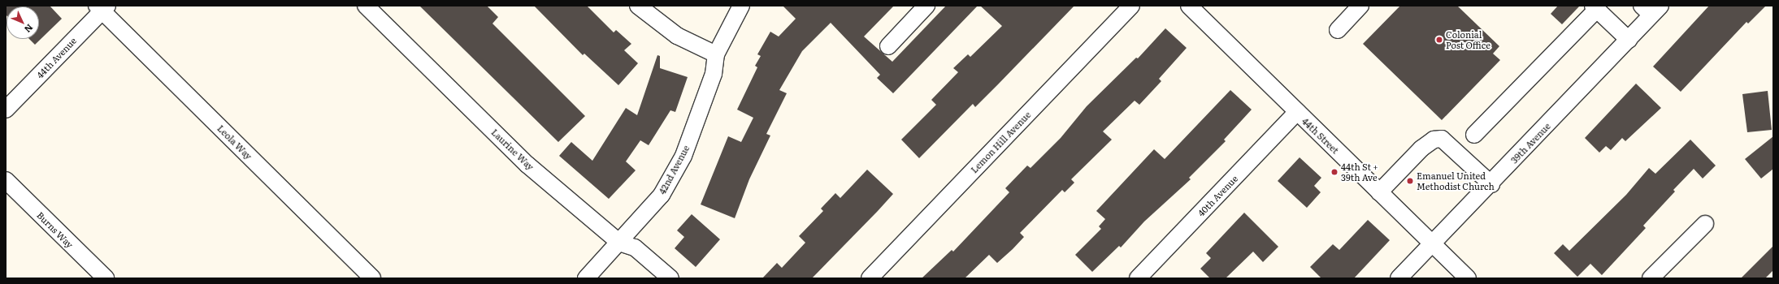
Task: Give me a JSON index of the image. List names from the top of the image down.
{
  "streets": {
    "street": [
      "44th Avenue",
      "44th Street",
      "Leola Way",
      "Lemon Hill Avenue",
      "39th Avenue",
      "Laurine Way",
      "42nd Avenue",
      "40th Avenue",
      "Burns Way"
    ]
  },
  "crossings": [
    ["44th Avenue", "Leola Way"],
    ["44th Street", "39th Avenue"],
    ["44th Street", "40th Avenue"],
    ["Laurine Way", "42nd Avenue"]
  ],
  "places": ["Colonial Post Office", "44th St + 39th Ave", "Emanuel United Methodist Church"],
  "north": "bottom right"
}
